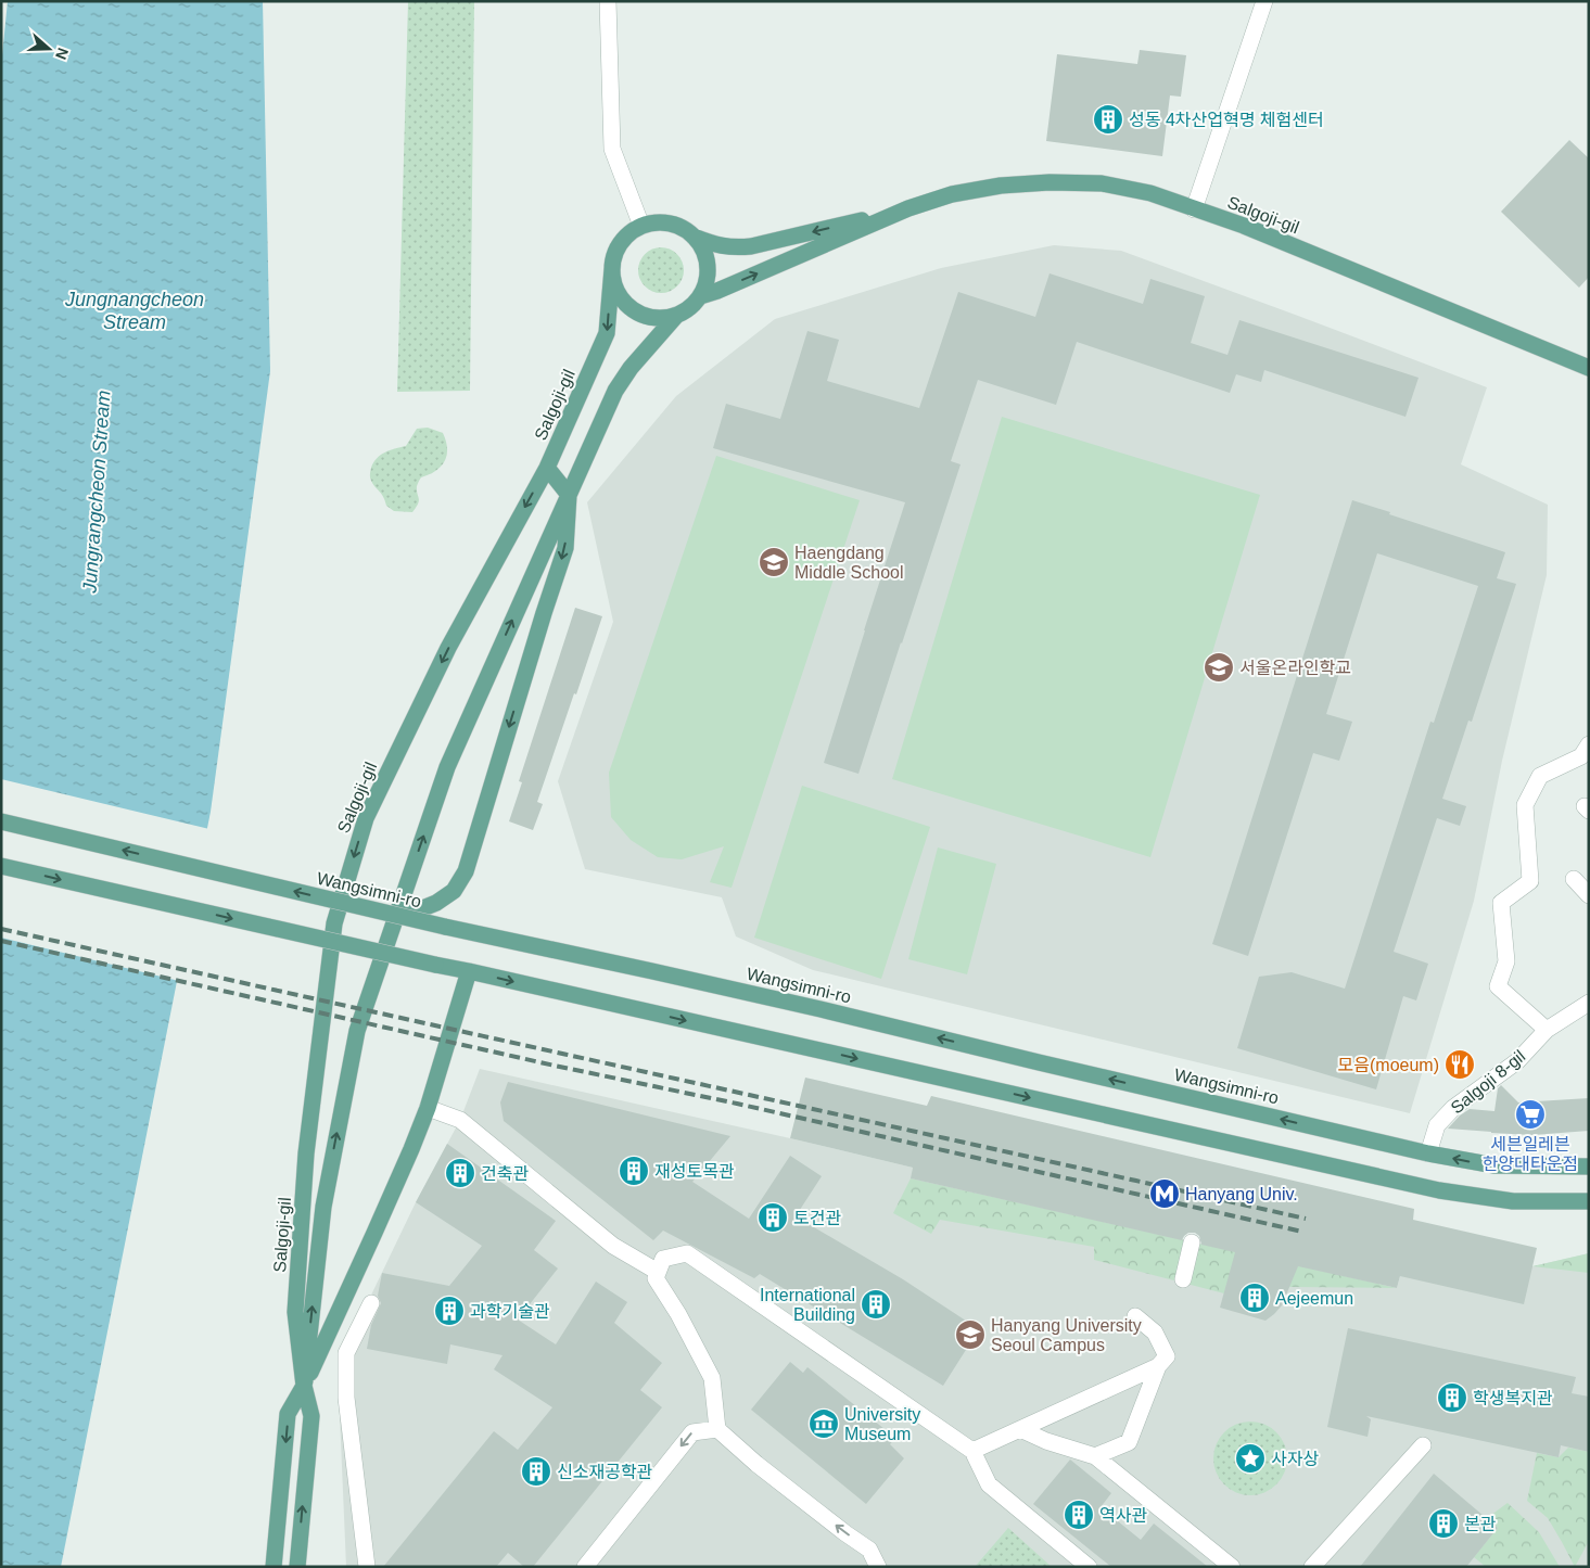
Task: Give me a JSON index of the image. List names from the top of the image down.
{
  "streets": {
    "main road": ["Salgoji-gil", "Wangsimni-ro"],
    "street": ["Salgoji 8-gil"]
  },
  "crossings": [
    ["Wangsimni-ro", "Salgoji 8-gil"]
  ],
  "water": ["Jungnangcheon Stream", "Jungrangcheon Stream"],
  "places": {
    "building": [
      "성동 4차산업혁명 체험센터",
      "재성토목관",
      "건축관",
      "토건관",
      "Aejeemun",
      "International Building",
      "과학기술관",
      "학생복지관",
      "신소재공학관",
      "역사관",
      "본관"
    ],
    "school or university": ["Haengdang Middle School", "서울온라인학교", "Hanyang University Seoul Campus"],
    "restaurant": ["모음(moeum)"],
    "supermarket": ["세븐일레븐 한양대타운점"],
    "metro station": ["Hanyang Univ."],
    "museum": ["University Museum"],
    "place": ["사자상"]
  },
  "north": "right"
}
